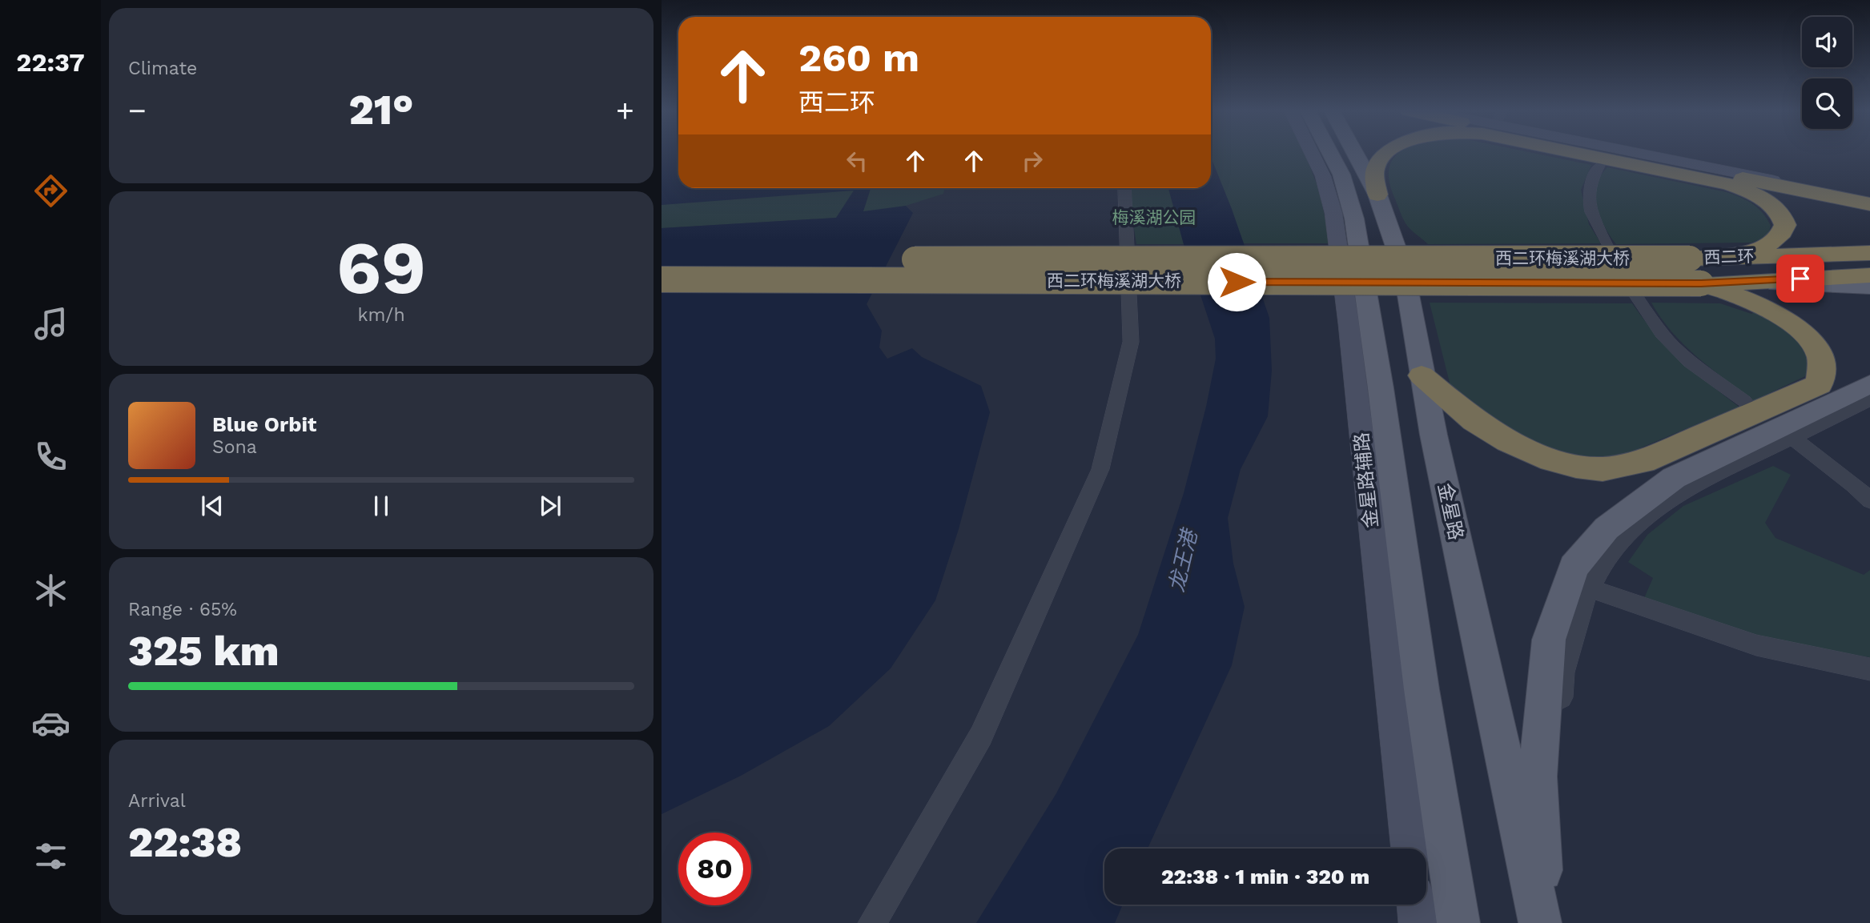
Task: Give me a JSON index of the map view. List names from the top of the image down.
{
  "streets": {
    "highway": ["西二环", "西二环梅溪湖大桥"],
    "main road": ["金星路"],
    "street": ["金星路辅路"]
  },
  "crossings": [
    ["西二环", "西二环梅溪湖大桥"]
  ],
  "water": ["龙王港"],
  "parks": ["梅溪湖公园"],
  "page": {
    "tabs": "22:37",
    "tile": [
      "Climate",
      ["69", "km/h"],
      ["Range · 65%", "325 km"],
      ["Arrival", "22:38"]
    ],
    "turn": ["260 m", "西二环"],
    "heat": ["−", "21°", "+"],
    "song": ["Blue Orbit", "Sona"],
    "limit": "80",
    "trip": "22:38 · 1 min · 320 m"
  }
}
